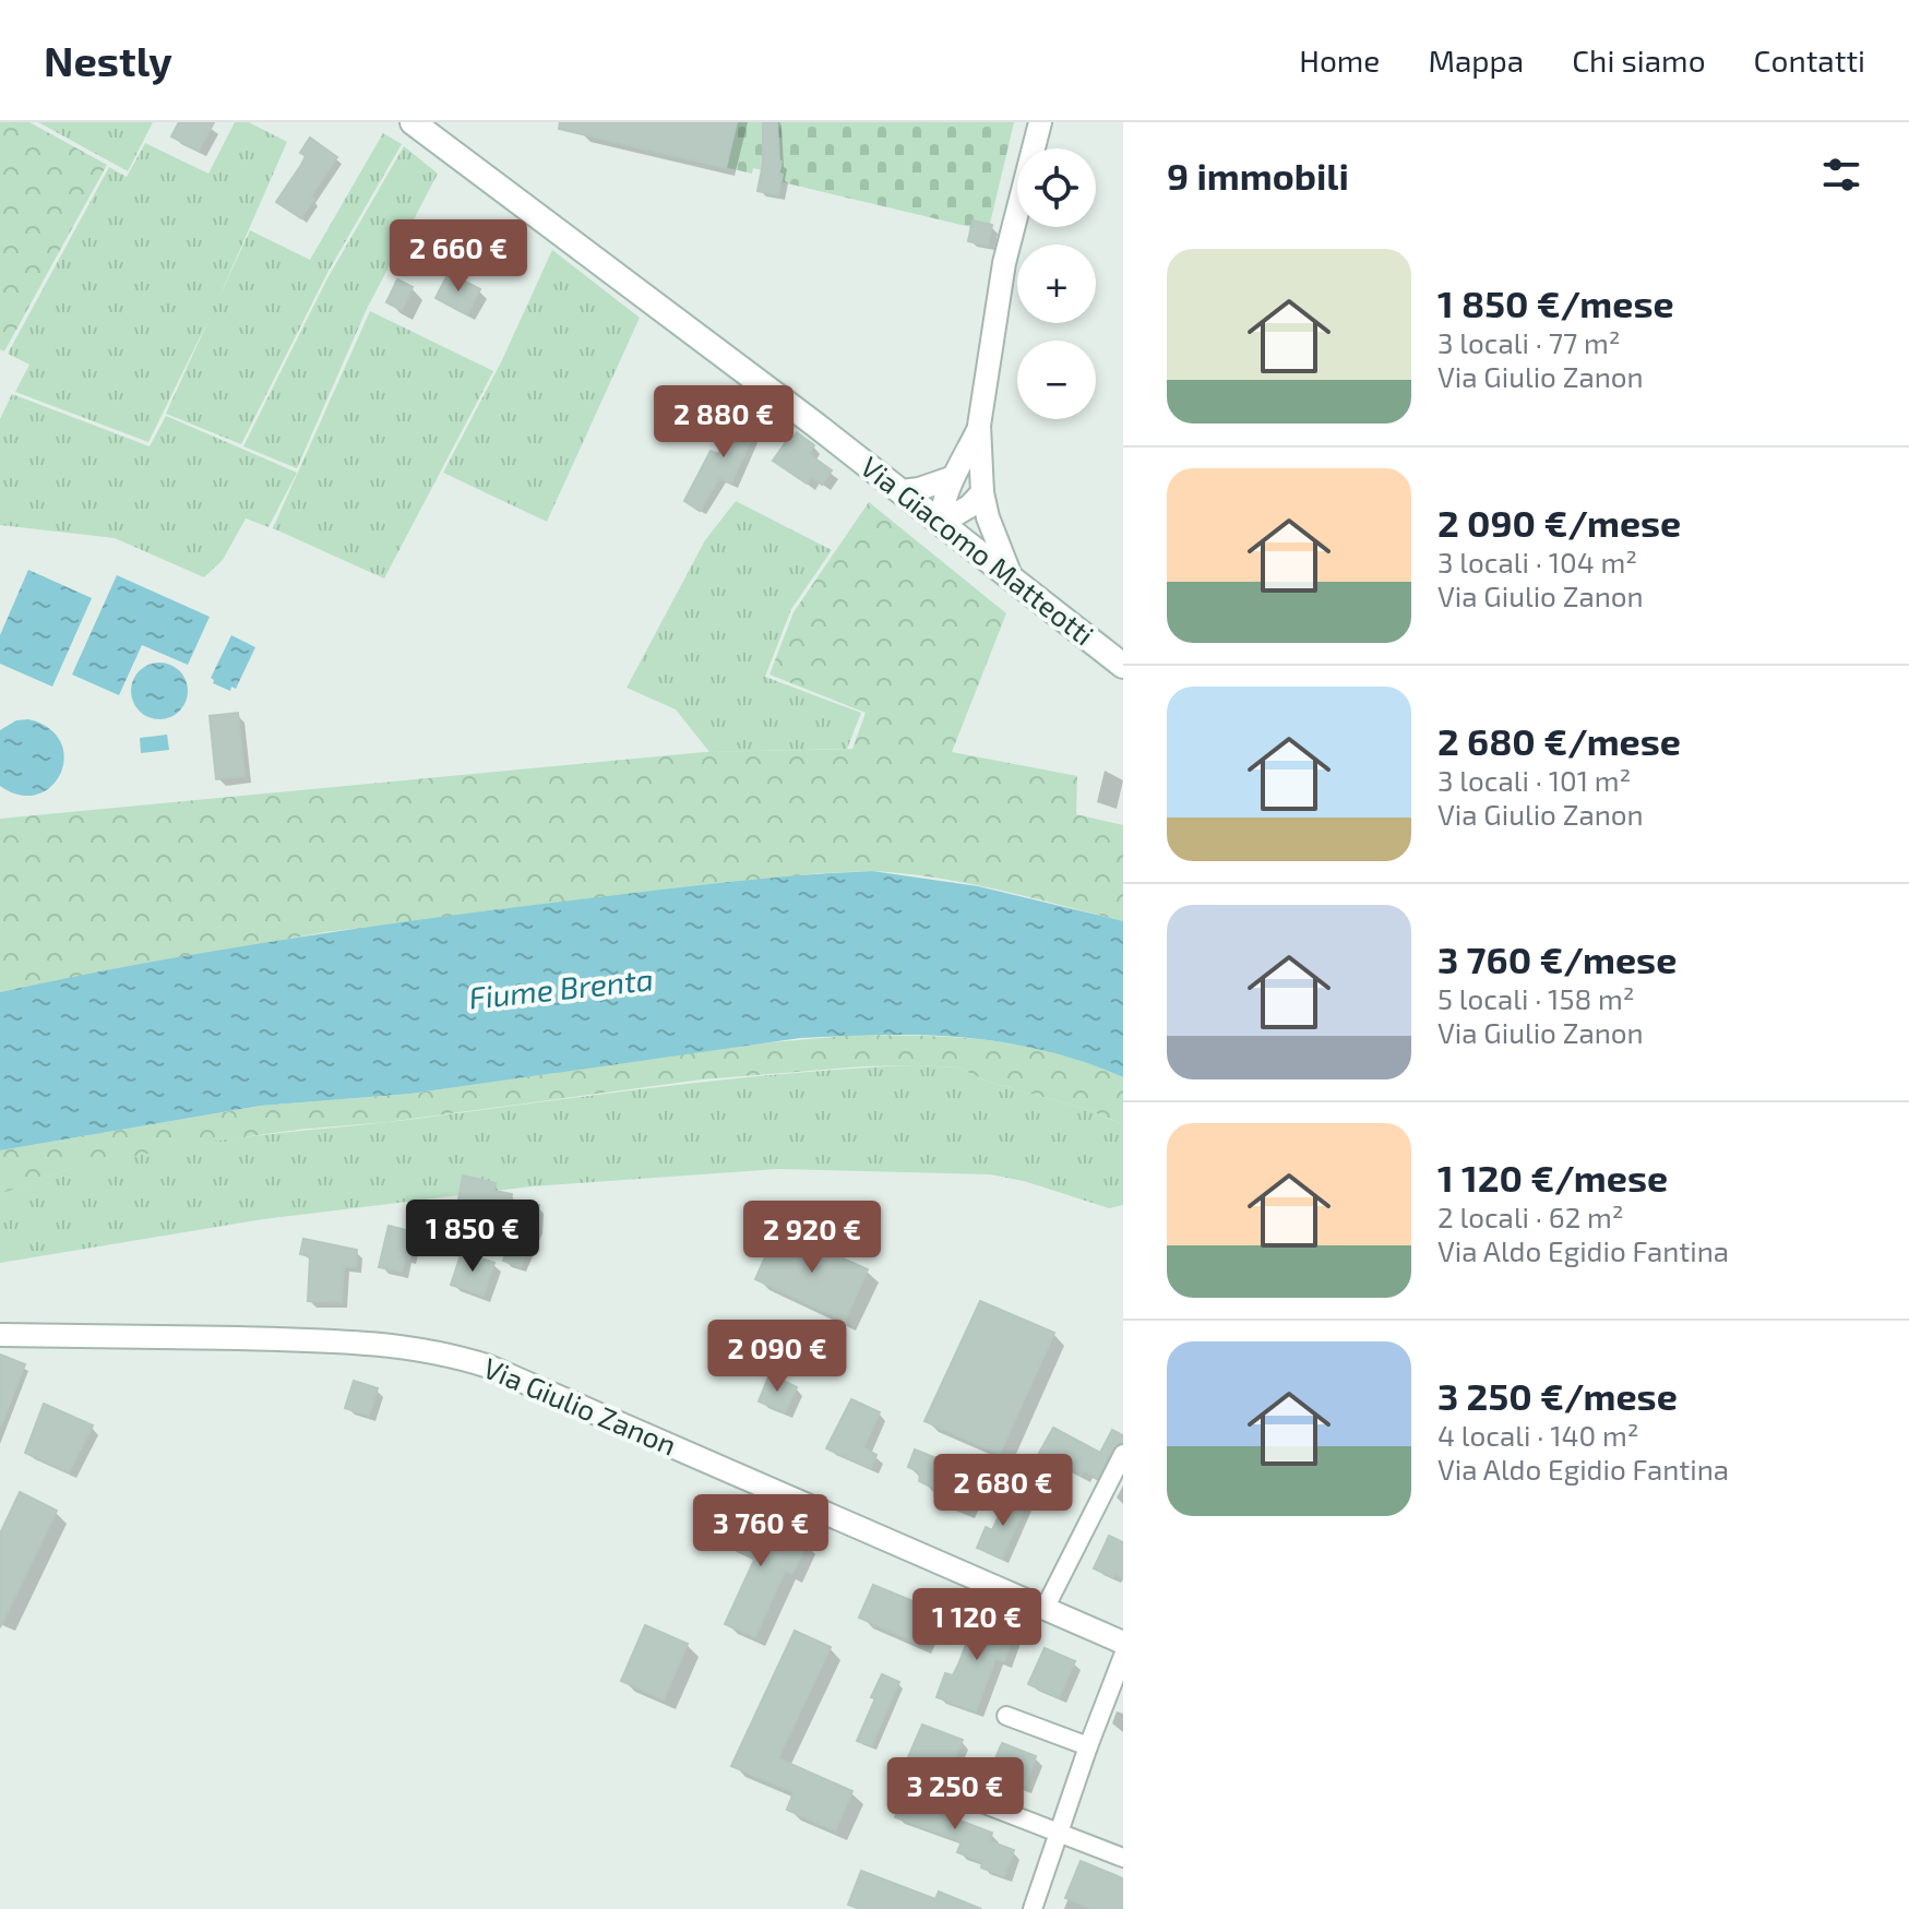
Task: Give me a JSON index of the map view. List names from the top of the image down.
{
  "streets": {
    "main road": ["Via Giacomo Matteotti"],
    "street": ["Via Giulio Zanon"]
  },
  "water": ["Fiume Brenta"],
  "page": {
    "header": "Nestly",
    "nav": [
      "Home",
      "Mappa",
      "Chi siamo",
      "Contatti"
    ],
    "heading": "9 immobili",
    "map_buttons": ["+", "−"],
    "price": [
      "2 660 €",
      "2 880 €",
      "1 850 €",
      "2 920 €",
      "2 090 €",
      "2 680 €",
      "3 760 €",
      "1 120 €",
      "3 250 €"
    ],
    "list": [
      {
        "name": "1 850 €/mese",
        "note": "3 locali · 77 m² · Via Giulio Zanon"
      },
      {
        "name": "2 090 €/mese",
        "note": "3 locali · 104 m² · Via Giulio Zanon"
      },
      {
        "name": "2 680 €/mese",
        "note": "3 locali · 101 m² · Via Giulio Zanon"
      },
      {
        "name": "3 760 €/mese",
        "note": "5 locali · 158 m² · Via Giulio Zanon"
      },
      {
        "name": "1 120 €/mese",
        "note": "2 locali · 62 m² · Via Aldo Egidio Fantina"
      },
      {
        "name": "3 250 €/mese",
        "note": "4 locali · 140 m² · Via Aldo Egidio Fantina"
      }
    ]
  }
}
